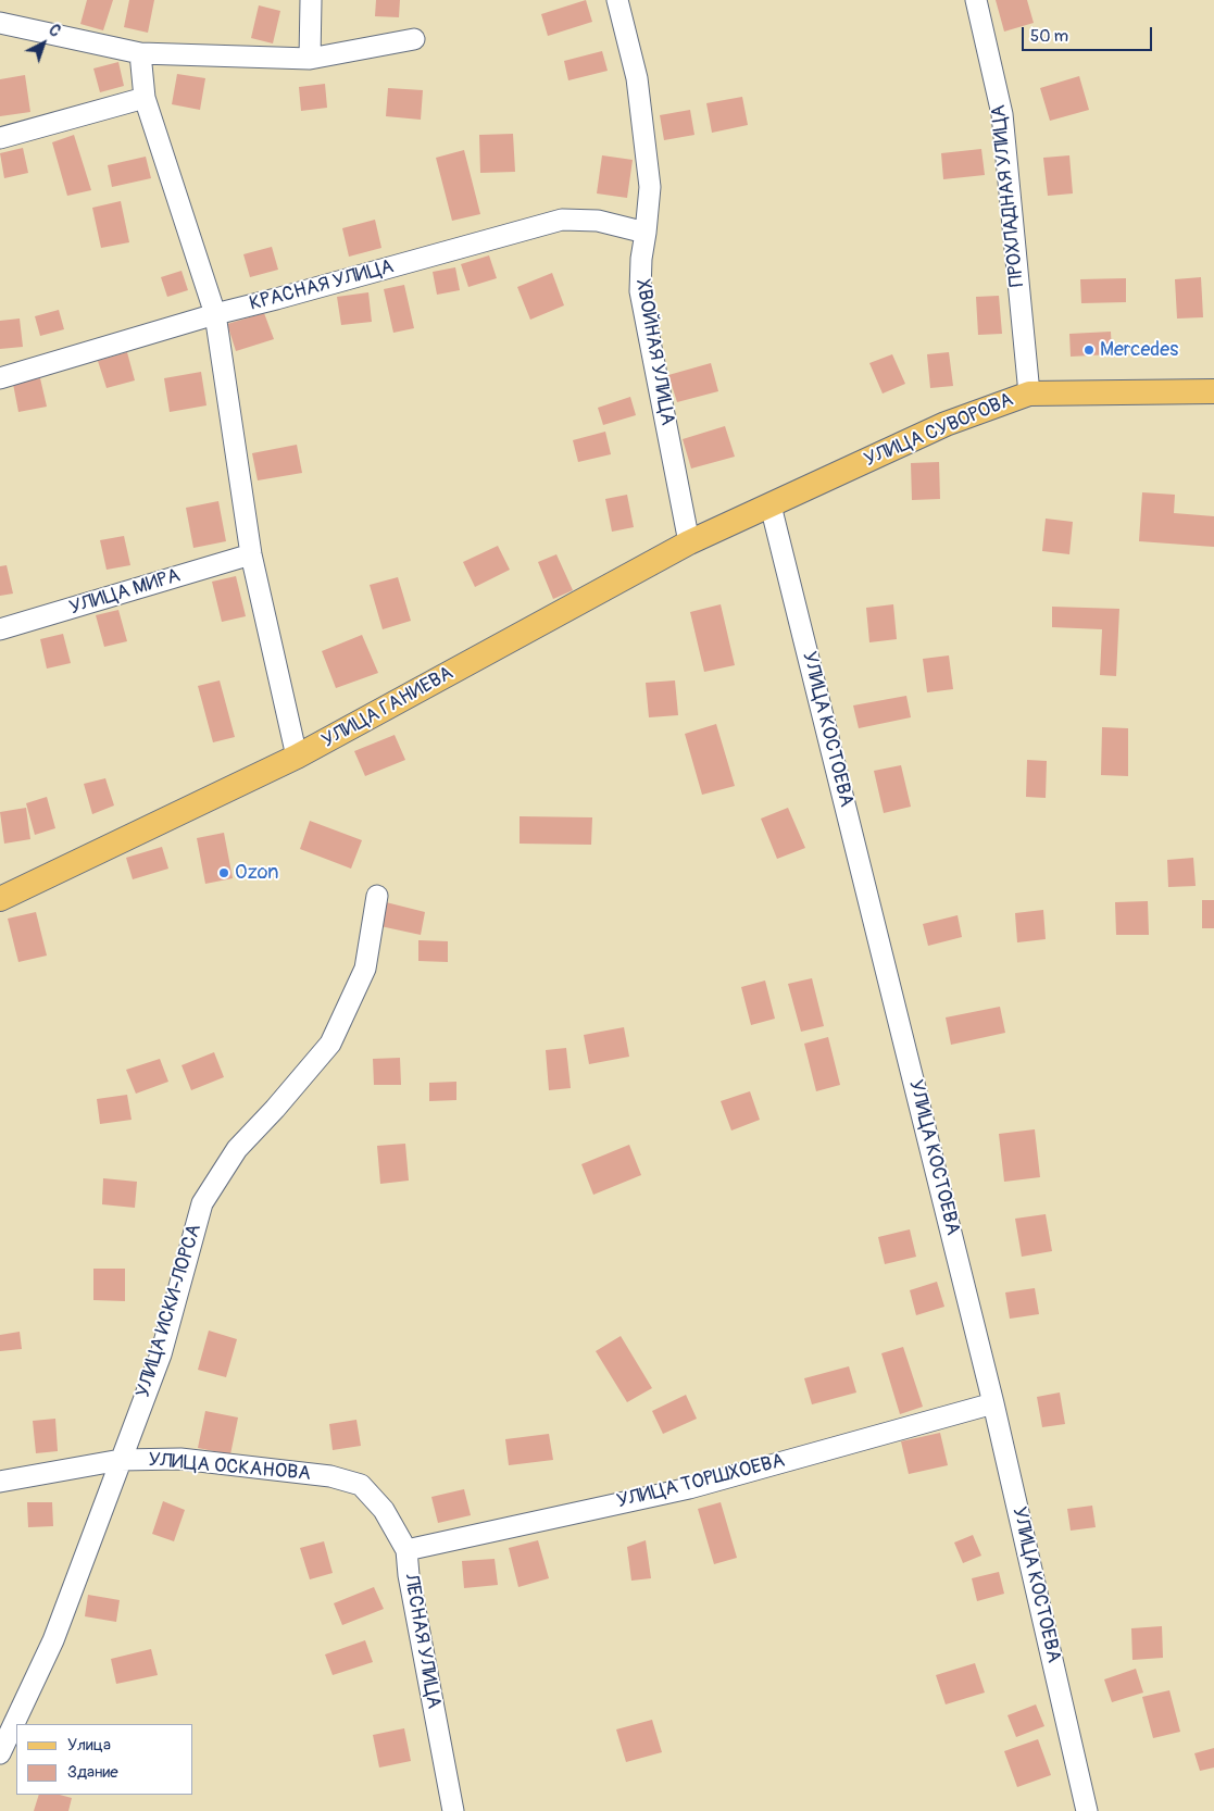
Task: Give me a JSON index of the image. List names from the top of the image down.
{
  "streets": {
    "main road": ["УЛИЦА СУВОРОВА", "УЛИЦА ГАНИЕВА"],
    "street": [
      "ПРОХЛАДНАЯ УЛИЦА",
      "КРАСНАЯ УЛИЦА",
      "ХВОЙНАЯ УЛИЦА",
      "УЛИЦА МИРА",
      "УЛИЦА КОСТОЕВА",
      "УЛИЦА ИСКИ-ЛОРСА",
      "УЛИЦА ОСКАНОВА",
      "УЛИЦА ТОРШХОЕВА",
      "ЛЕСНАЯ УЛИЦА"
    ]
  },
  "crossings": [
    ["ПРОХЛАДНАЯ УЛИЦА", "УЛИЦА СУВОРОВА"],
    ["КРАСНАЯ УЛИЦА", "ХВОЙНАЯ УЛИЦА"],
    ["ХВОЙНАЯ УЛИЦА", "УЛИЦА ГАНИЕВА"],
    ["УЛИЦА СУВОРОВА", "УЛИЦА ГАНИЕВА"],
    ["УЛИЦА СУВОРОВА", "УЛИЦА КОСТОЕВА"],
    ["УЛИЦА ГАНИЕВА", "УЛИЦА КОСТОЕВА"],
    ["УЛИЦА КОСТОЕВА", "УЛИЦА ТОРШХОЕВА"],
    ["УЛИЦА ИСКИ-ЛОРСА", "УЛИЦА ОСКАНОВА"],
    ["УЛИЦА ОСКАНОВА", "ЛЕСНАЯ УЛИЦА"],
    ["УЛИЦА ТОРШХОЕВА", "ЛЕСНАЯ УЛИЦА"]
  ],
  "places": ["Mercedes", "Ozon"],
  "legend": ["Улица", "Здание"],
  "scale_bar": "50 m",
  "north": "top right"
}
